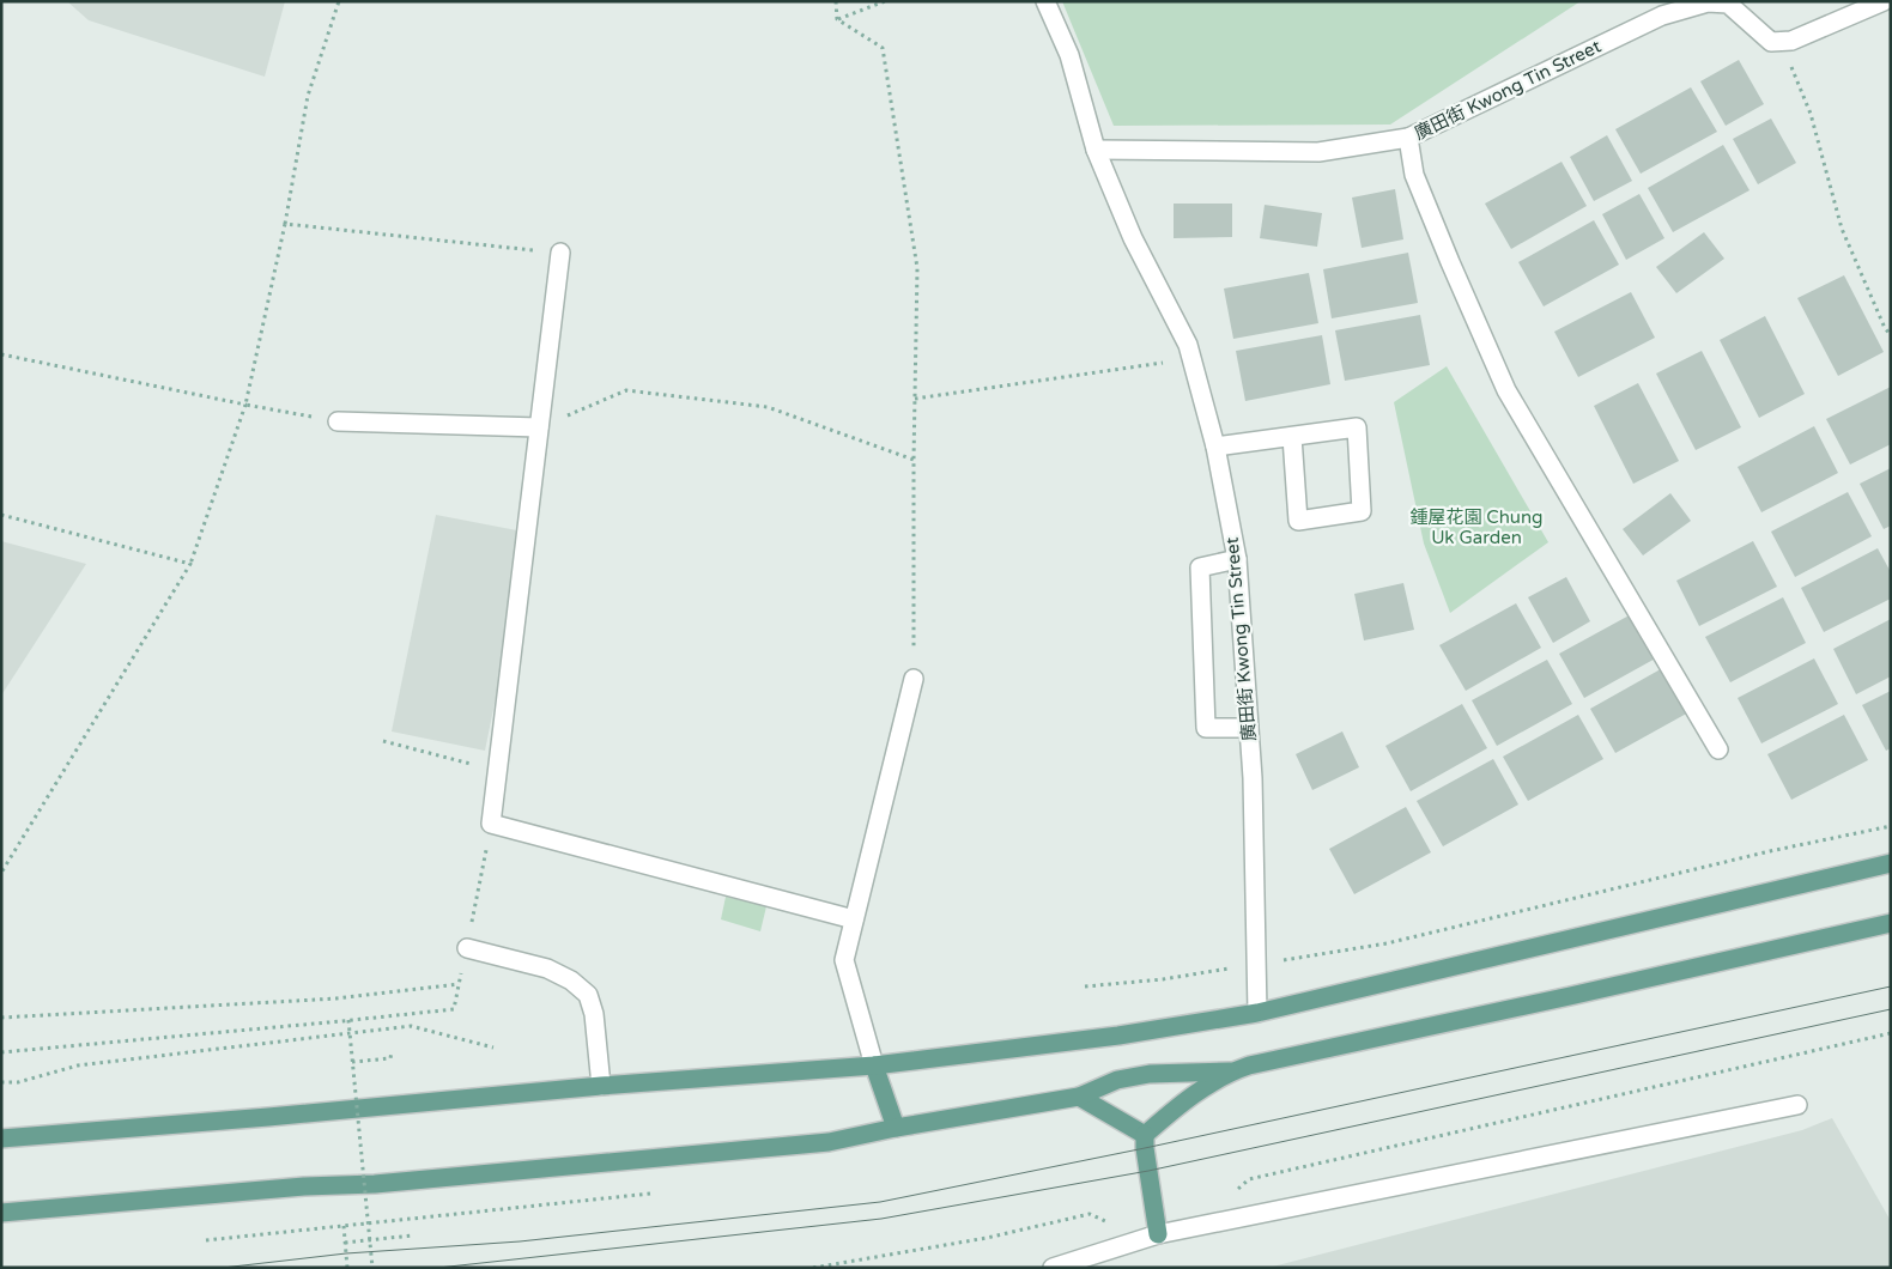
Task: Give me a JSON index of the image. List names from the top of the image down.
{
  "streets": {
    "street": ["廣田街 Kwong Tin Street"]
  },
  "parks": ["鍾屋花園 Chung Uk Garden"]
}
